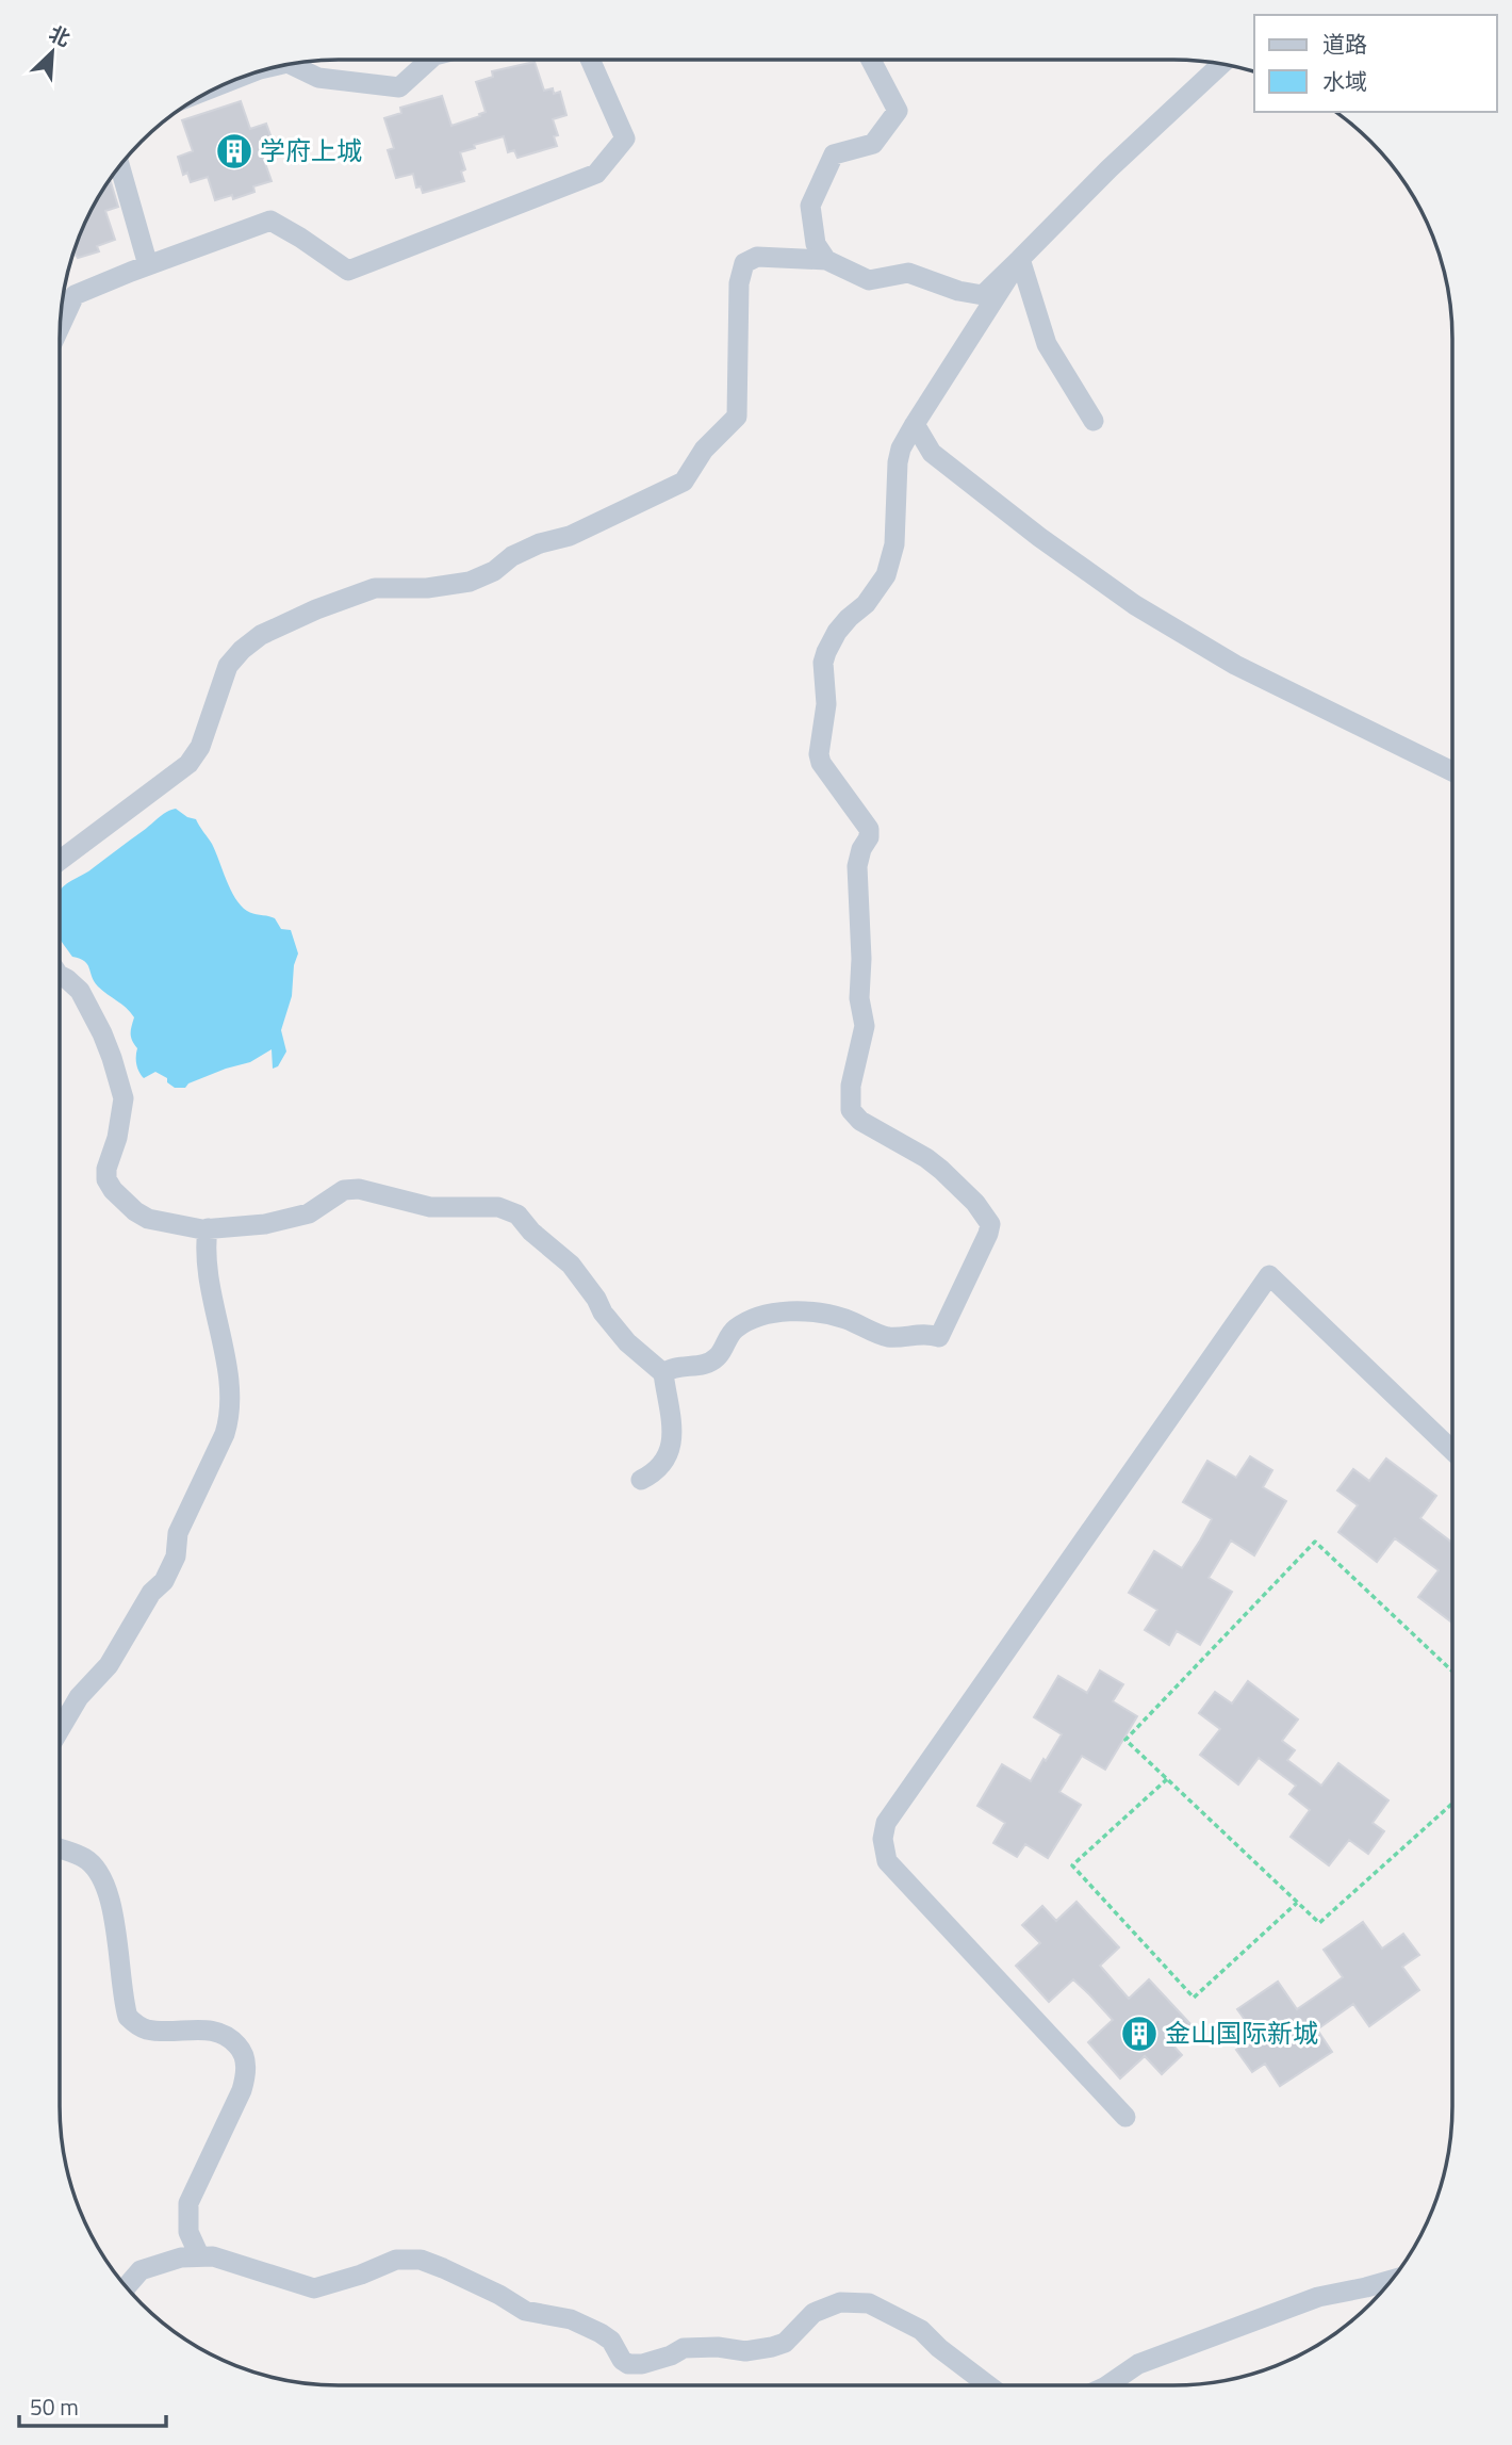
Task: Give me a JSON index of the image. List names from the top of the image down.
{
  "places": {
    "building": ["学府上城", "金山国际新城"]
  },
  "legend": ["道路", "水域"],
  "scale_bar": "50 m",
  "north": "top right"
}
